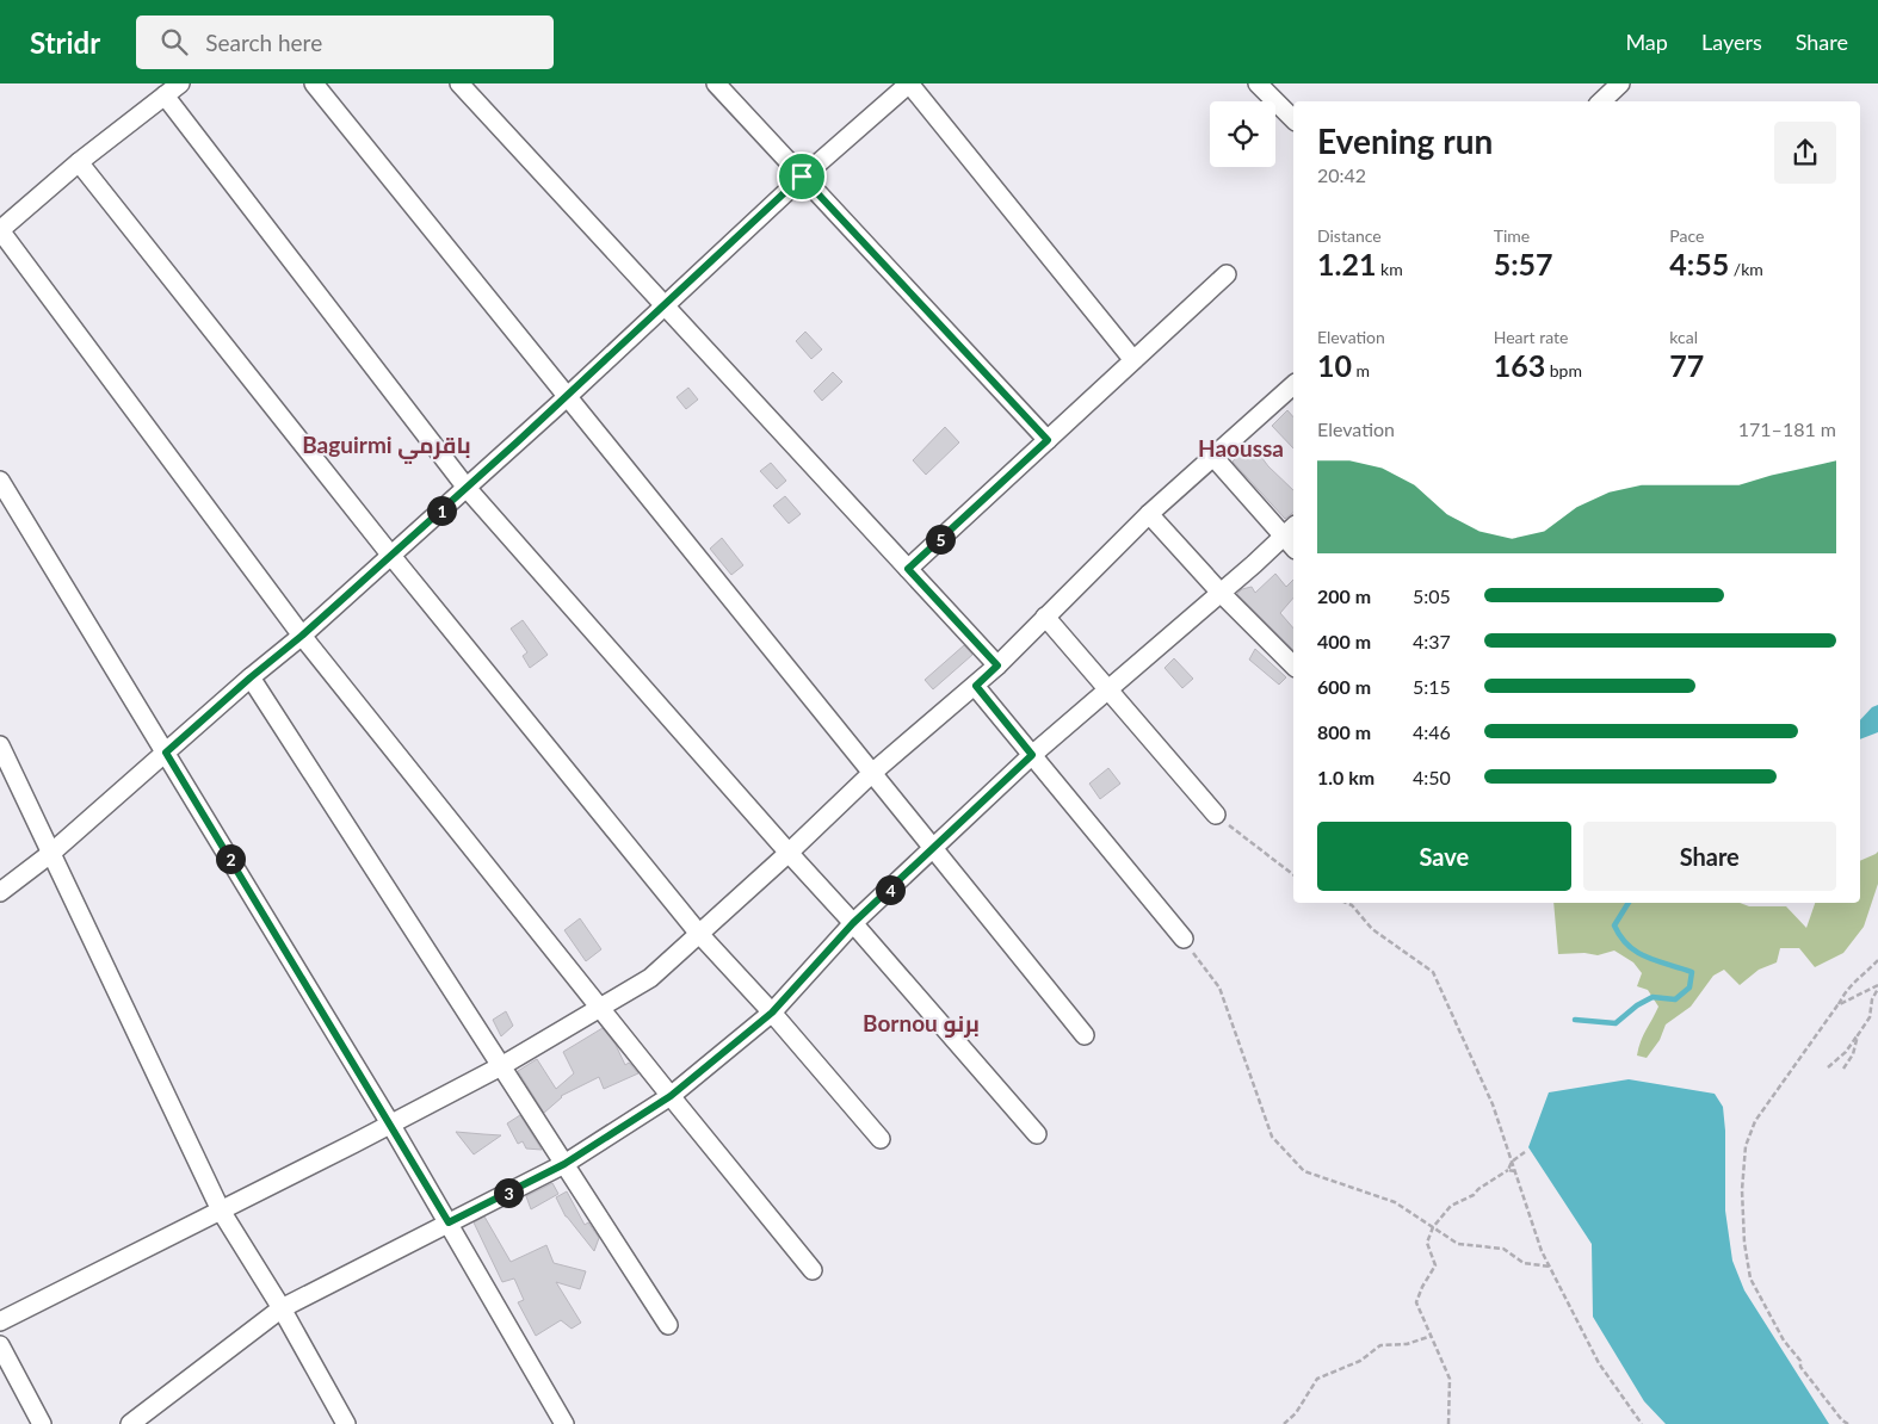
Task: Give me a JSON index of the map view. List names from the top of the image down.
{
  "districts": ["Baguirmi باقرمي", "Haoussa", "Bornou برنو"],
  "page": {
    "header": "Stridr",
    "search": "Search here",
    "nav": ["Map", "Layers", "Share"],
    "heading": ["Evening run", "20:42"],
    "stats": [
      ["Distance", "1.21 km"],
      ["Time", "5:57"],
      ["Pace", "4:55 /km"],
      ["Elevation", "10 m"],
      ["Heart rate", "163 bpm"],
      ["kcal", "77"]
    ],
    "chart": ["Elevation", "171–181 m"],
    "pins": [
      "1",
      "5",
      "2",
      "4",
      "3"
    ],
    "list": [
      {
        "name": "200 m",
        "note": "5:05"
      },
      {
        "name": "400 m",
        "note": "4:37"
      },
      {
        "name": "600 m",
        "note": "5:15"
      },
      {
        "name": "800 m",
        "note": "4:46"
      },
      {
        "name": "1.0 km",
        "note": "4:50"
      }
    ],
    "buttons": ["Save", "Share"]
  }
}
